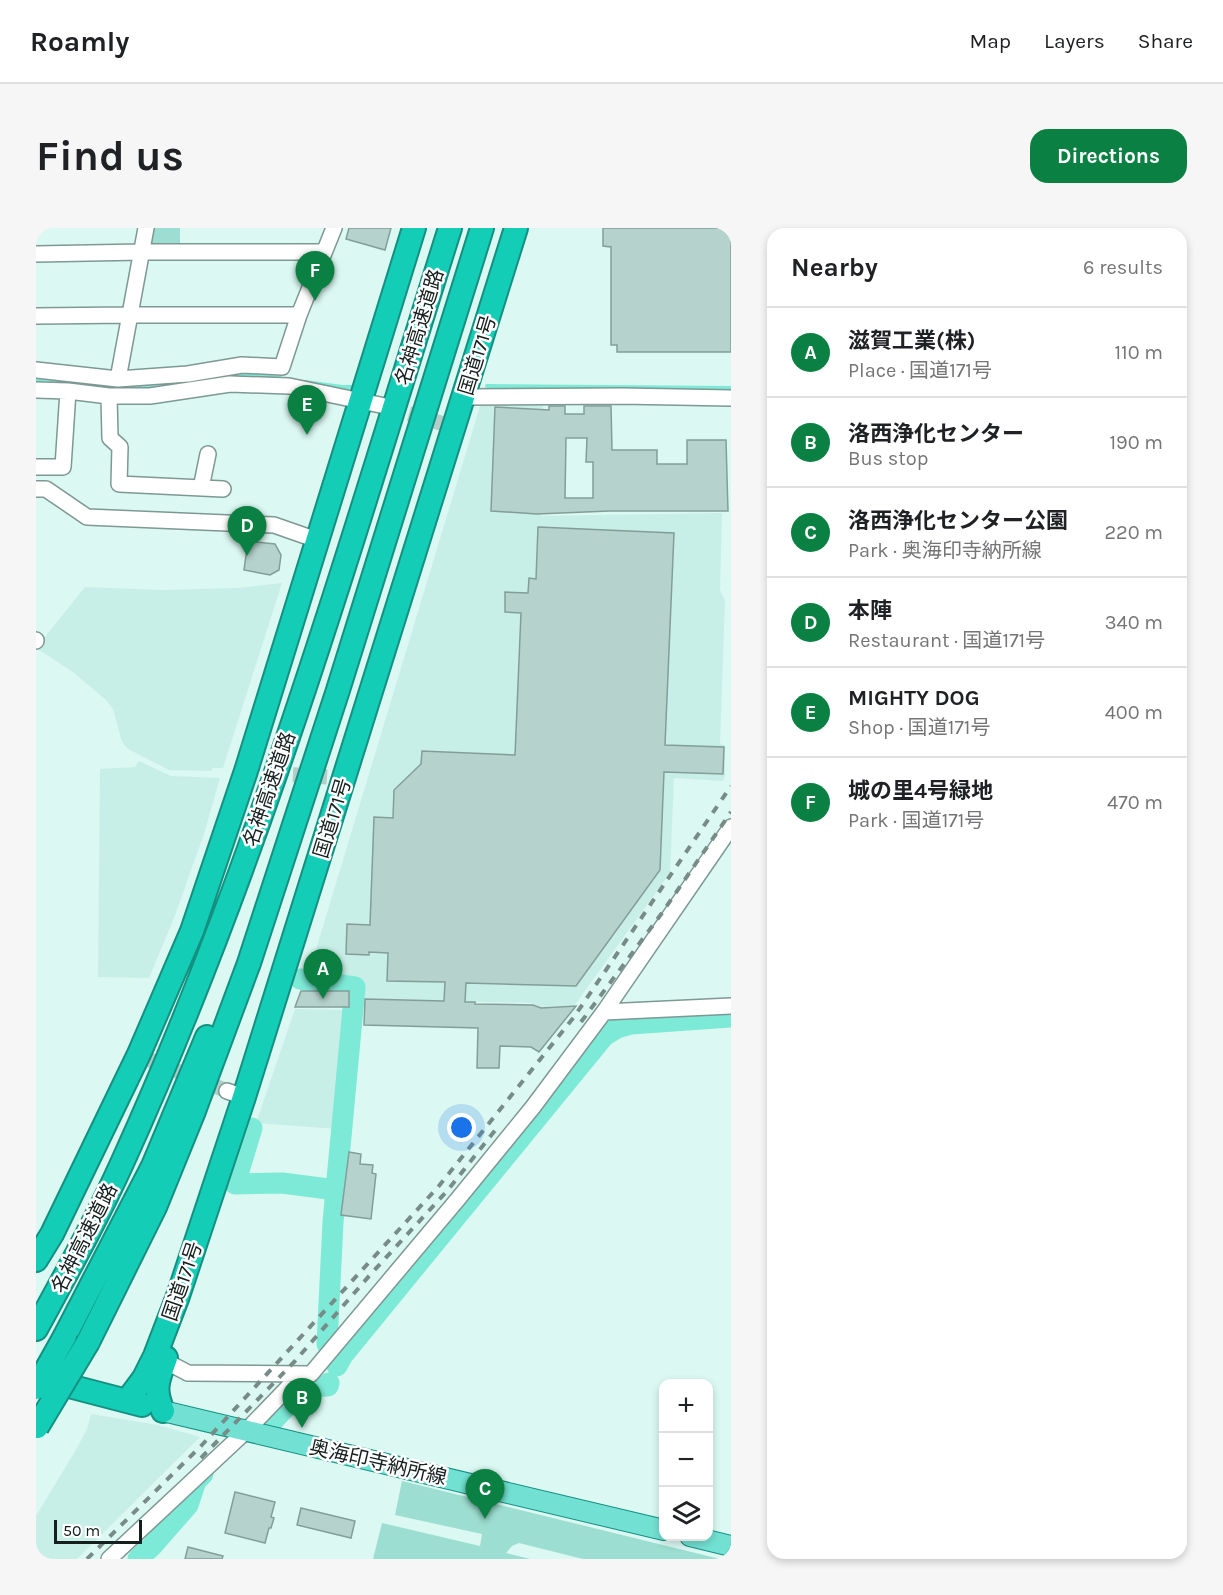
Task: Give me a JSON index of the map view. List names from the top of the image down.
{
  "streets": {
    "highway": ["名神高速道路", "国道171号"],
    "main road": ["奥海印寺納所線"]
  },
  "scale_bar": "50 m",
  "page": {
    "header": "Roamly",
    "nav": ["Map", "Layers", "Share"],
    "buttons": "Directions",
    "title": "Find us",
    "heading": ["Nearby", "6 results"],
    "pins": [
      "F",
      "E",
      "D",
      "A",
      "B",
      "C"
    ],
    "list": [
      {
        "mark": "A",
        "name": "滋賀工業(株)",
        "note": "Place · 国道171号",
        "value": "110 m"
      },
      {
        "mark": "B",
        "name": "洛西浄化センター",
        "note": "Bus stop",
        "value": "190 m"
      },
      {
        "mark": "C",
        "name": "洛西浄化センター公園",
        "note": "Park · 奥海印寺納所線",
        "value": "220 m"
      },
      {
        "mark": "D",
        "name": "本陣",
        "note": "Restaurant · 国道171号",
        "value": "340 m"
      },
      {
        "mark": "E",
        "name": "MIGHTY DOG",
        "note": "Shop · 国道171号",
        "value": "400 m"
      },
      {
        "mark": "F",
        "name": "城の里4号緑地",
        "note": "Park · 国道171号",
        "value": "470 m"
      }
    ],
    "map_buttons": ["+", "−"],
    "scale": "50 m"
  }
}
